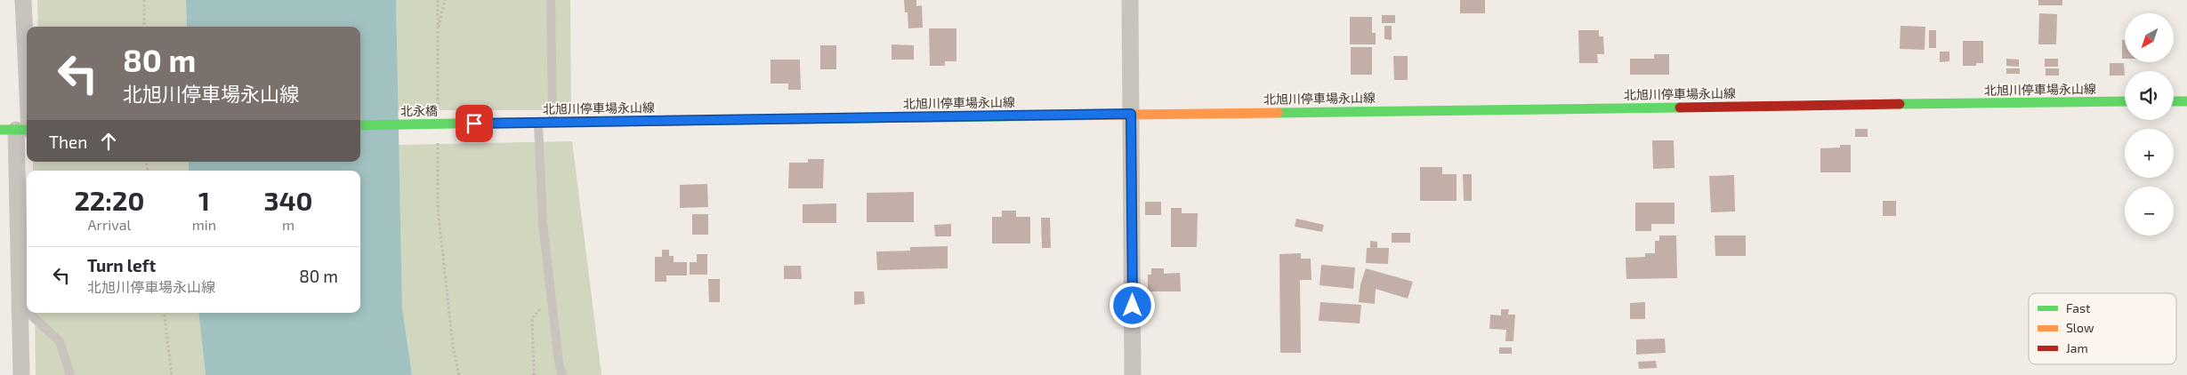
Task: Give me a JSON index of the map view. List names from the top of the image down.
{
  "streets": {
    "main road": ["北旭川停車場永山線", "北永橋"]
  },
  "crossings": [
    ["北旭川停車場永山線", "北永橋"]
  ],
  "legend": ["Fast", "Slow", "Jam"],
  "north": "bottom left",
  "page": {
    "map_buttons": ["+", "−"],
    "turn": ["80 m", "北旭川停車場永山線"],
    "then": "Then",
    "eta": [
      "22:20",
      "Arrival",
      "1",
      "min",
      "340",
      "m"
    ],
    "list": [
      {
        "name": "Turn left",
        "note": "北旭川停車場永山線",
        "value": "80 m"
      }
    ]
  }
}
